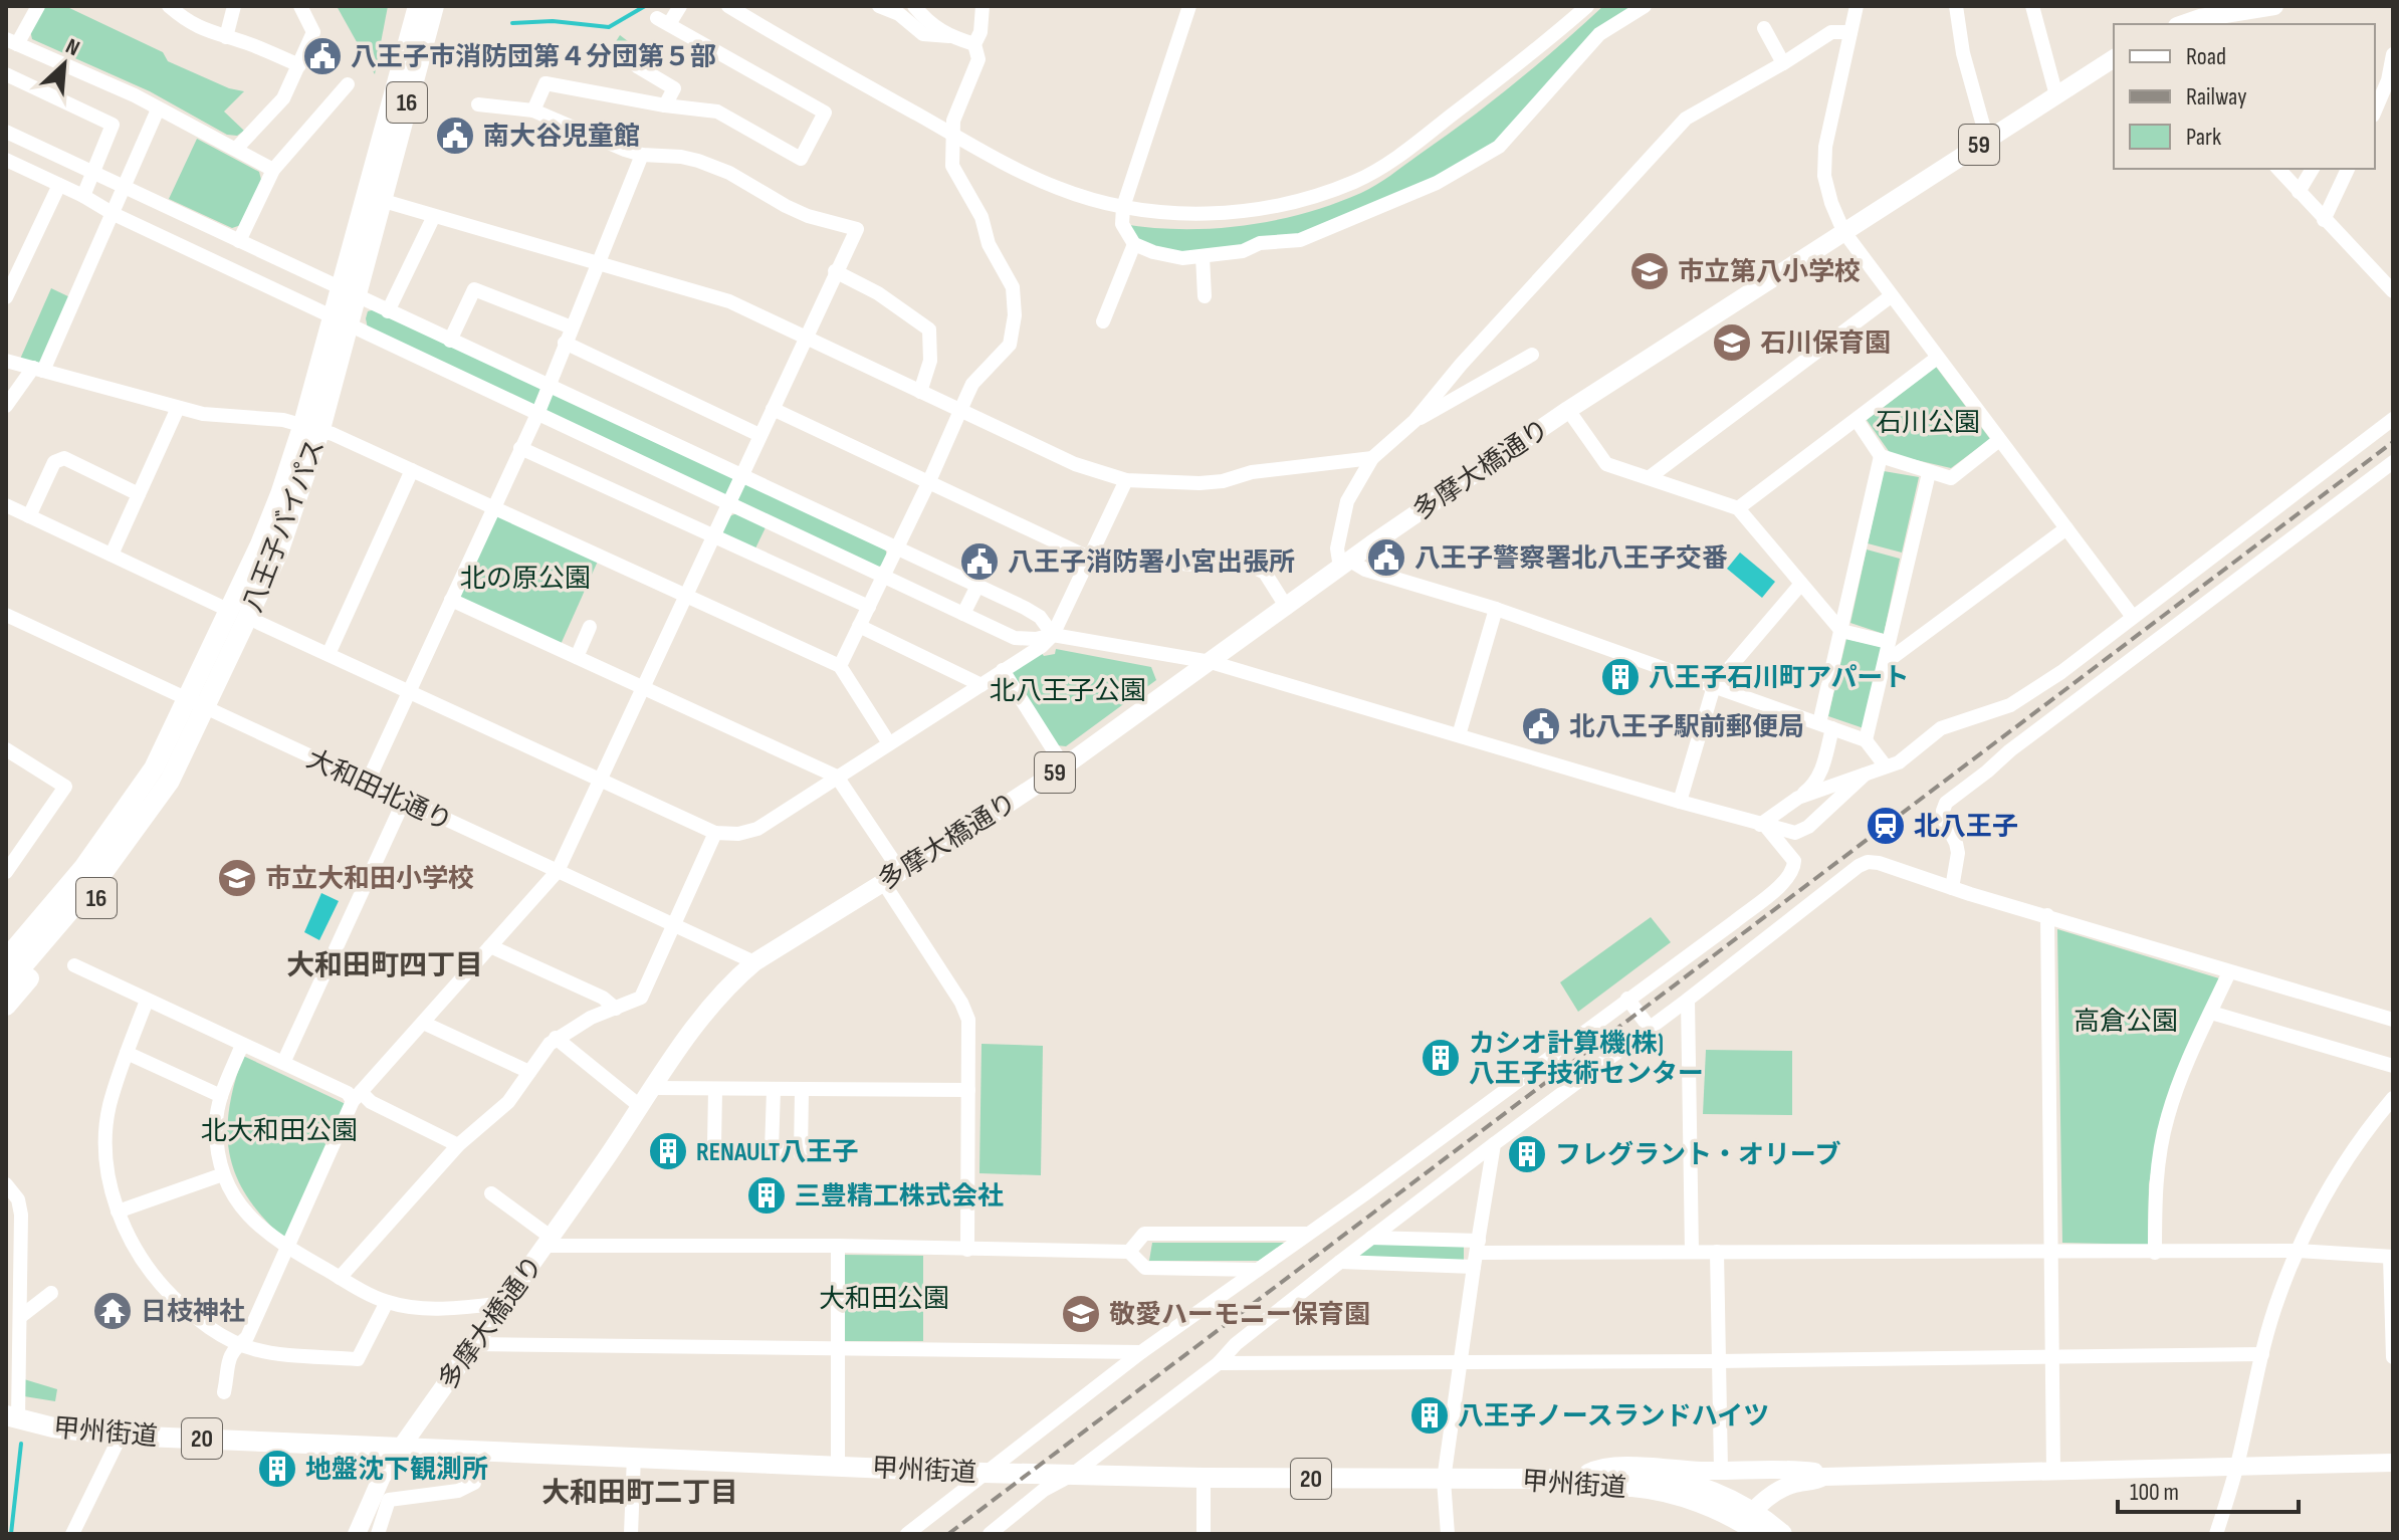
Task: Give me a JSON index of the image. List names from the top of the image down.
{
  "streets": {
    "highway": [
      "16",
      "八王子バイパス",
      "甲州街道",
      "20"
    ],
    "main road": ["59", "多摩大橋通り"],
    "street": ["大和田北通り"]
  },
  "crossings": [
    ["16", "八王子バイパス"],
    ["多摩大橋通り", "大和田北通り"],
    ["多摩大橋通り", "甲州街道"],
    ["八王子バイパス", "大和田北通り"],
    ["甲州街道", "20"]
  ],
  "districts": ["大和田町四丁目", "大和田町二丁目"],
  "parks": [
    "石川公園",
    "北の原公園",
    "北八王子公園",
    "高倉公園",
    "北大和田公園",
    "大和田公園"
  ],
  "places": {
    "public building": [
      "八王子市消防団第４分団第５部",
      "南大谷児童館",
      "八王子警察署北八王子交番",
      "八王子消防署小宮出張所",
      "北八王子駅前郵便局"
    ],
    "school or university": [
      "市立第八小学校",
      "石川保育園",
      "市立大和田小学校",
      "敬愛ハーモニー保育園"
    ],
    "building": [
      "八王子石川町アパート",
      "カシオ計算機(株) 八王子技術センター",
      "RENAULT八王子",
      "フレグラント・オリーブ",
      "三豊精工株式会社",
      "八王子ノースランドハイツ",
      "地盤沈下観測所"
    ],
    "station": ["北八王子"],
    "temple": ["日枝神社"]
  },
  "legend": ["Road", "Railway", "Park"],
  "scale_bar": "100 m",
  "north": "top right"
}
